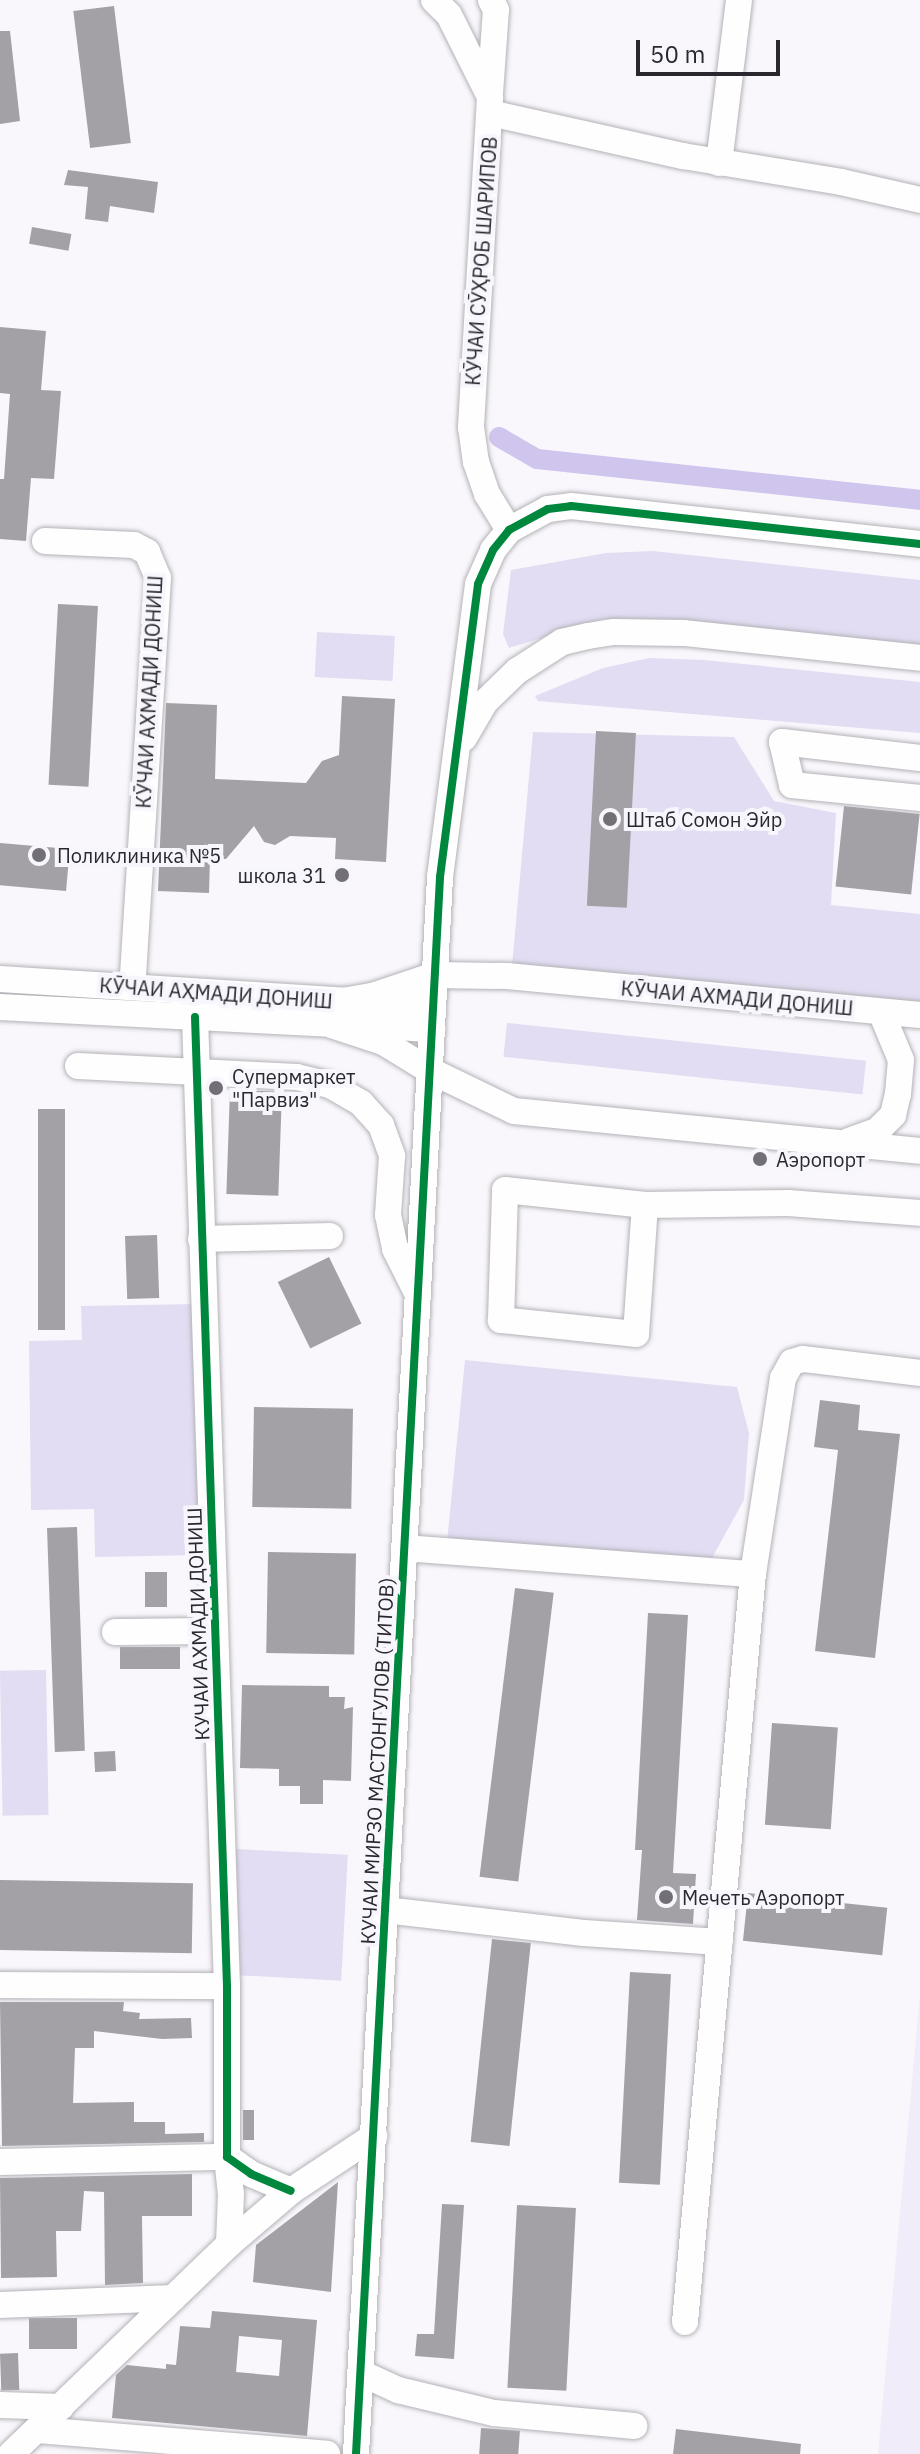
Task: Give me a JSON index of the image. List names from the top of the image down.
{
  "streets": {
    "street": [
      "КӮЧАИ СӮҲРОБ ШАРИПОВ",
      "КӮЧАИ АХМАДИ ДОНИШ",
      "КӮЧАИ АҲМАДИ ДОНИШ",
      "КУЧАИ АХМАДИ ДОНИШ",
      "КУЧАИ МИРЗО МАСТОНГУЛОВ (ТИТОВ)"
    ]
  },
  "crossings": [
    ["КӮЧАИ АХМАДИ ДОНИШ", "КӮЧАИ АҲМАДИ ДОНИШ"],
    ["КӮЧАИ АХМАДИ ДОНИШ", "КУЧАИ МИРЗО МАСТОНГУЛОВ (ТИТОВ)"]
  ],
  "places": [
    "Штаб Сомон Эйр",
    "Поликлиника №5",
    "школа 31",
    "Супермаркет \"Парвиз\"",
    "Аэропорт",
    "Мечеть Аэропорт"
  ],
  "scale_bar": "50 m"
}
